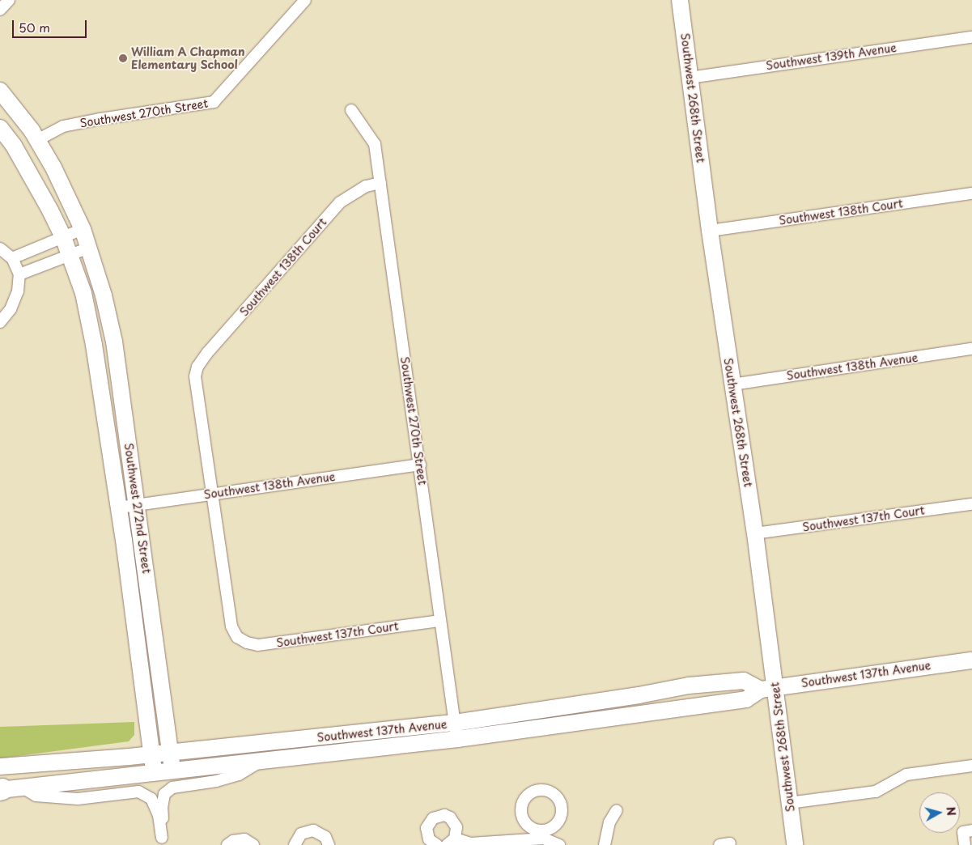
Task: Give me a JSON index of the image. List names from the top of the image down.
{
  "streets": {
    "main road": ["Southwest 268th Street", "Southwest 272nd Street", "Southwest 137th Avenue"],
    "street": [
      "Southwest 139th Avenue",
      "Southwest 270th Street",
      "Southwest 138th Court",
      "Southwest 138th Avenue",
      "Southwest 137th Court"
    ]
  },
  "crossings": [
    ["Southwest 139th Avenue", "Southwest 268th Street"],
    ["Southwest 268th Street", "Southwest 138th Court"],
    ["Southwest 268th Street", "Southwest 138th Avenue"],
    ["Southwest 268th Street", "Southwest 137th Court"],
    ["Southwest 268th Street", "Southwest 137th Avenue"],
    ["Southwest 270th Street", "Southwest 138th Court"],
    ["Southwest 270th Street", "Southwest 138th Avenue"],
    ["Southwest 270th Street", "Southwest 272nd Street"],
    ["Southwest 270th Street", "Southwest 137th Court"],
    ["Southwest 270th Street", "Southwest 137th Avenue"],
    ["Southwest 138th Court", "Southwest 138th Avenue"],
    ["Southwest 138th Court", "Southwest 137th Court"],
    ["Southwest 138th Avenue", "Southwest 272nd Street"],
    ["Southwest 138th Avenue", "Southwest 137th Court"],
    ["Southwest 272nd Street", "Southwest 137th Avenue"]
  ],
  "places": ["William A Chapman Elementary School"],
  "scale_bar": "50 m",
  "north": "right"
}
